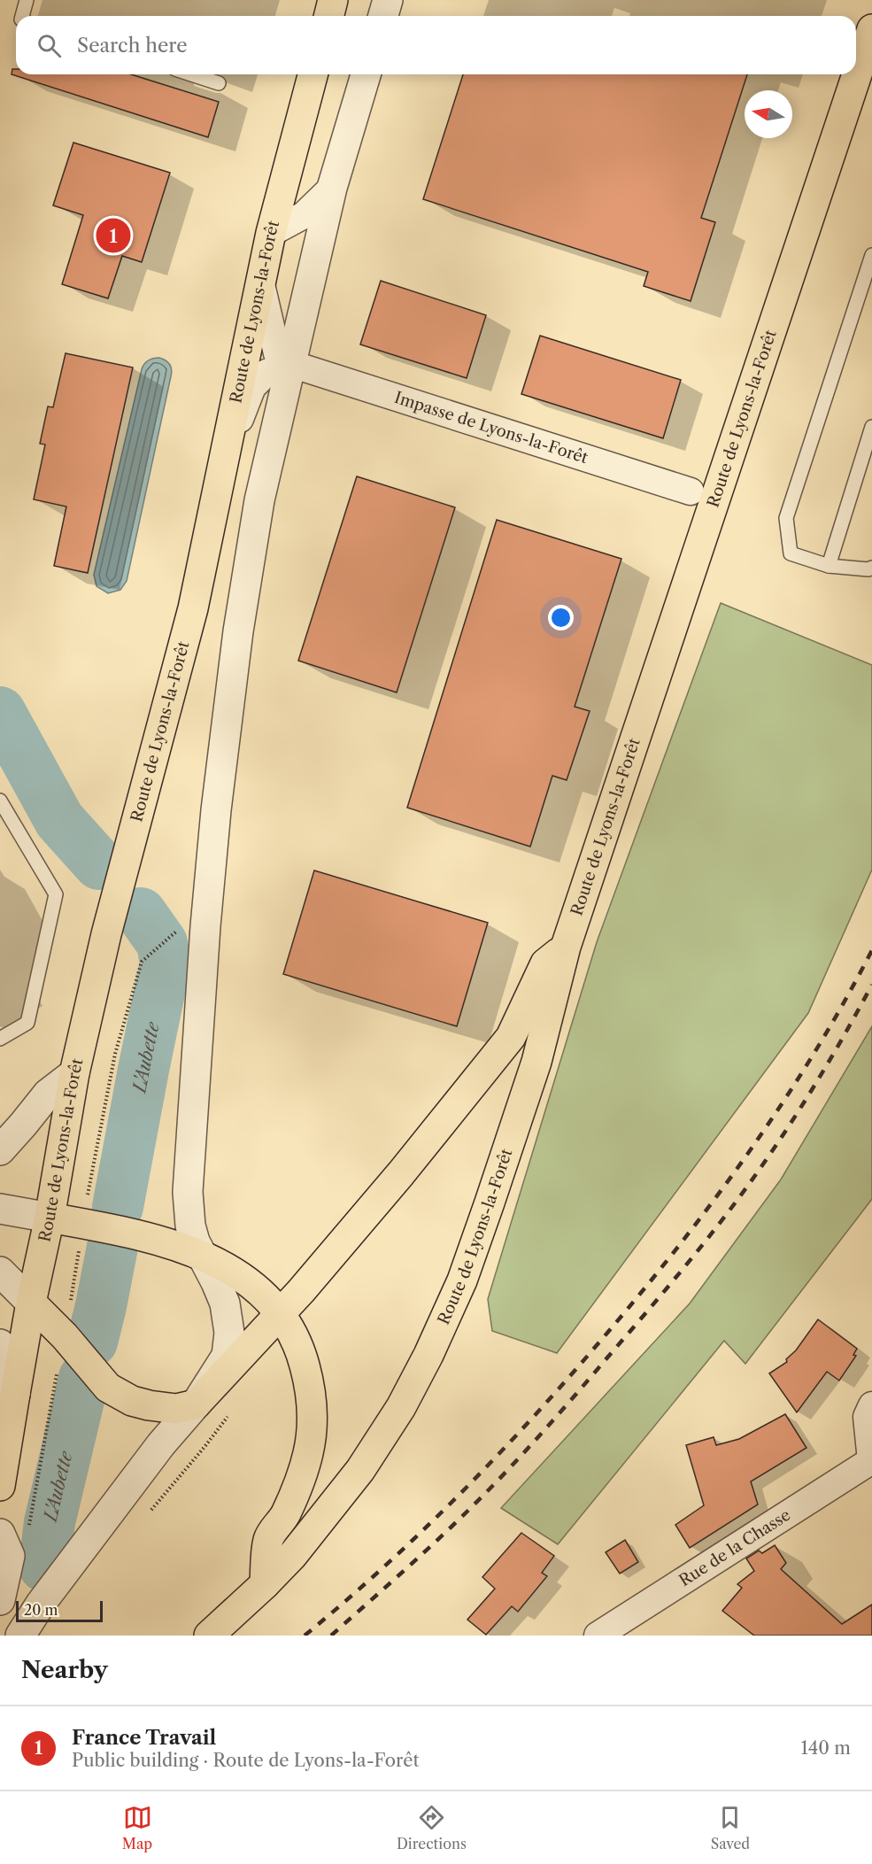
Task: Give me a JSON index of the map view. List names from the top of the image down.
{
  "streets": {
    "main road": ["Route de Lyons-la-Forêt"],
    "street": ["Impasse de Lyons-la-Forêt", "Rue de la Chasse"]
  },
  "water": ["L'Aubette"],
  "scale_bar": "20 m",
  "north": "left",
  "page": {
    "search": "Search here",
    "pins": "1",
    "scale": "20 m",
    "heading": "Nearby",
    "list": [
      {
        "mark": "1",
        "name": "France Travail",
        "note": "Public building · Route de Lyons-la-Forêt",
        "value": "140 m"
      }
    ],
    "nav": ["Map", "Directions", "Saved"]
  }
}
